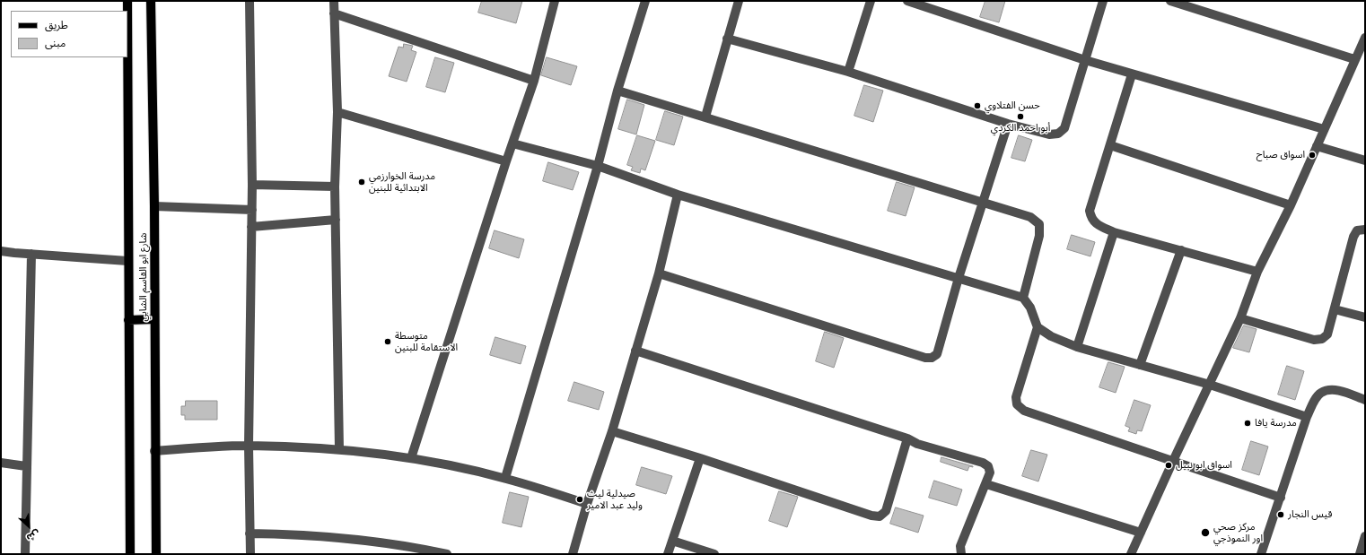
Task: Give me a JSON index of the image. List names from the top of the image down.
{
  "streets": {
    "main road": ["شارع ابو القاسم الشابي"]
  },
  "places": [
    "حسن الفتلاوي",
    "أبو احمد الكردي",
    "اسواق صباح",
    "مدرسة الخوارزمي الابتدائية للبنين",
    "متوسطة الاستقامة للبنين",
    "مدرسة يافا",
    "اسواق ابو نبيل",
    "صيدلية ليث وليد عبد الامير",
    "قيس النجار",
    "مركز صحي اور النموذجي"
  ],
  "legend": ["طريق", "مبنى"],
  "north": "bottom right"
}
